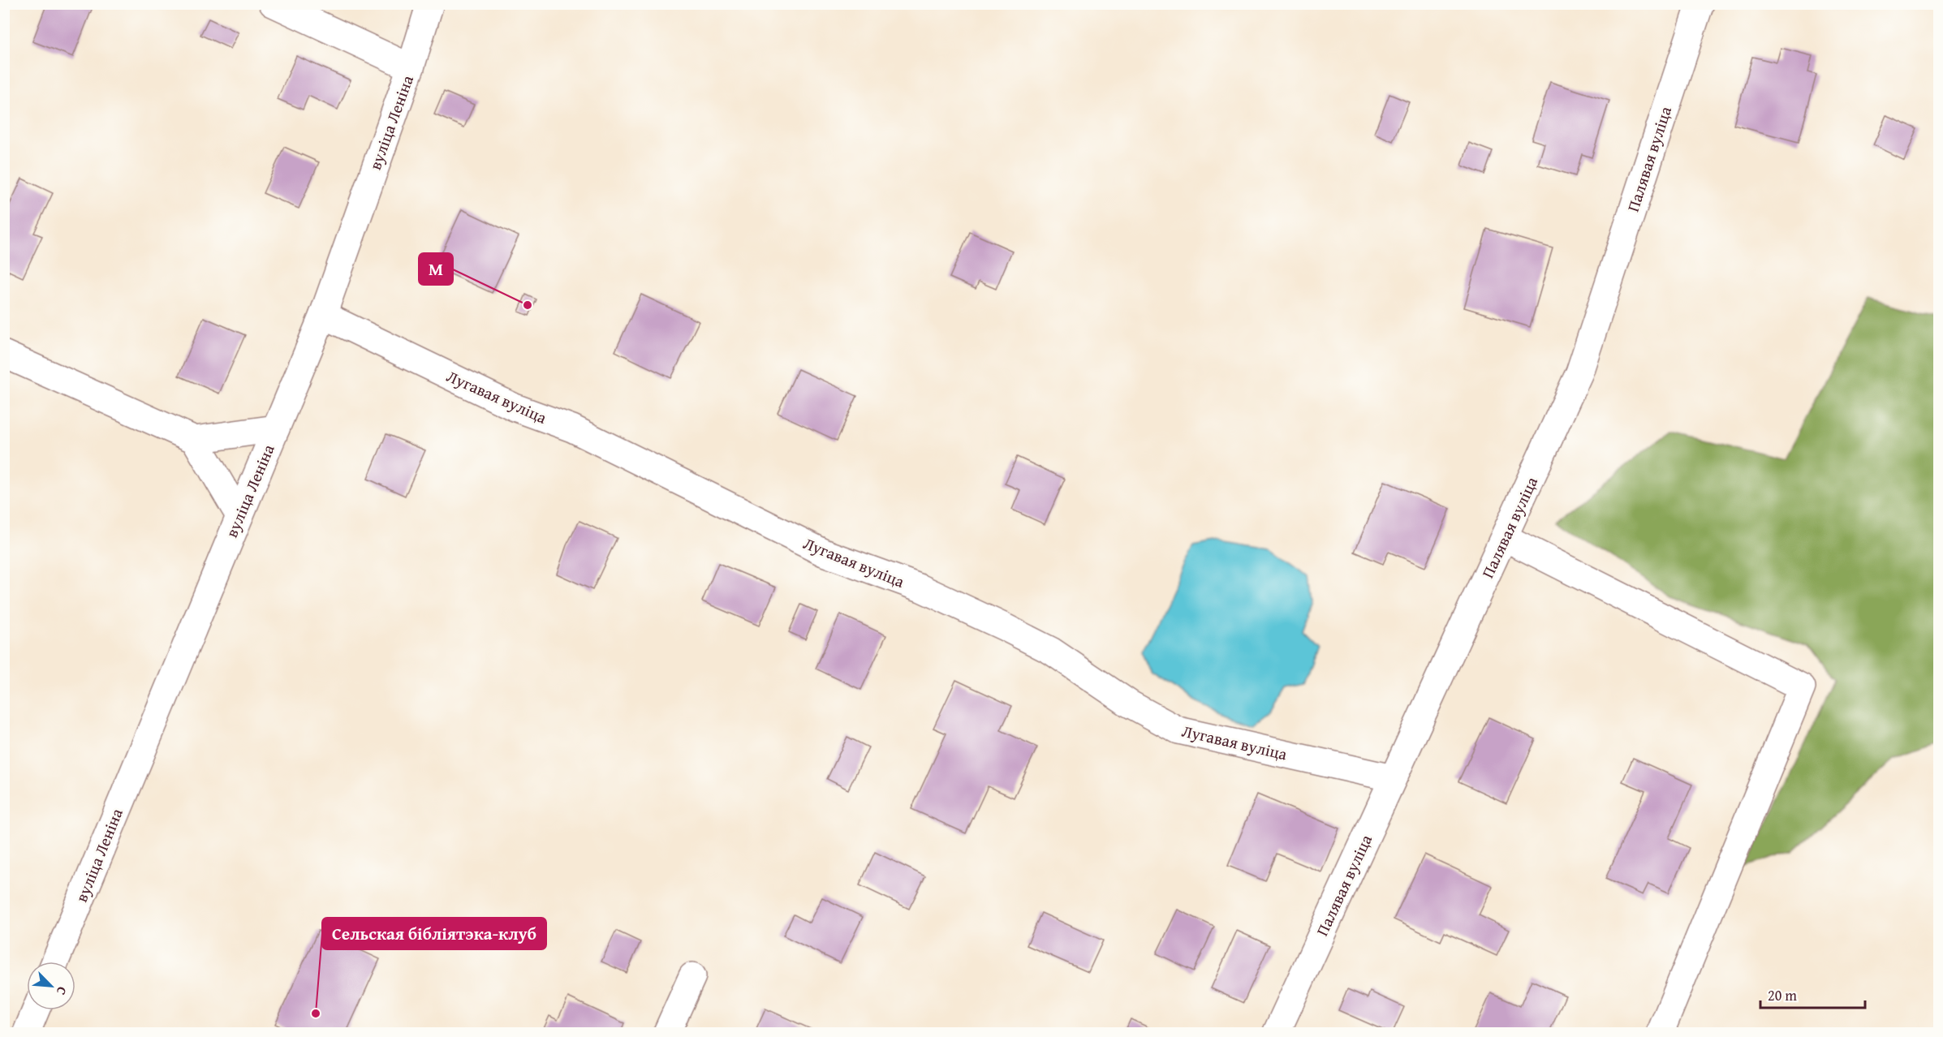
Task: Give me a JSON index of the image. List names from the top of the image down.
{
  "streets": {
    "street": ["вуліца Леніна", "Палявая вуліца", "Лугавая вуліца"]
  },
  "crossings": [
    ["вуліца Леніна", "Лугавая вуліца"],
    ["Палявая вуліца", "Лугавая вуліца"]
  ],
  "places": ["M", "Сельская бібліятэка-клуб"],
  "scale_bar": "20 m",
  "north": "bottom right"
}
